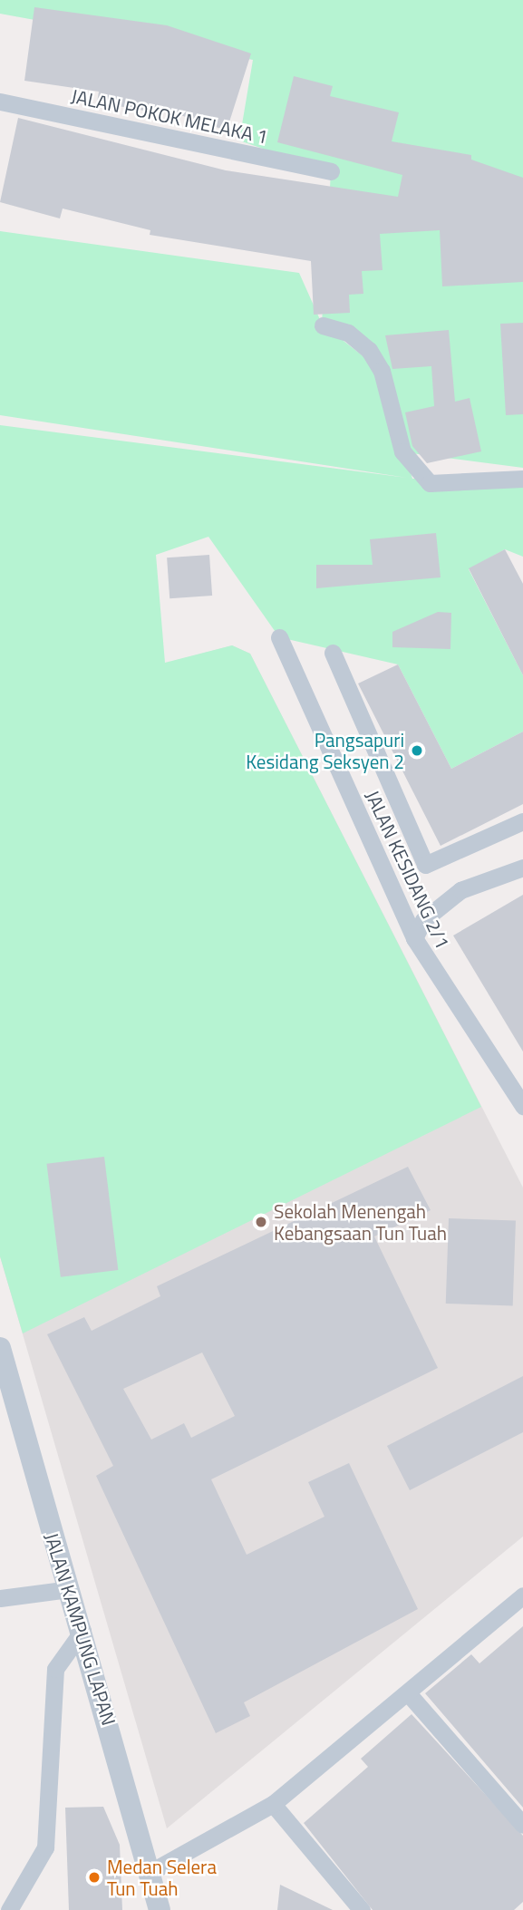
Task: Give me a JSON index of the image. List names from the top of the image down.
{
  "streets": {
    "street": ["JALAN POKOK MELAKA 1", "JALAN KESIDANG 2/1", "JALAN KAMPUNG LAPAN"]
  },
  "places": ["Pangsapuri Kesidang Seksyen 2", "Sekolah Menengah Kebangsaan Tun Tuah", "Medan Selera Tun Tuah"]
}
